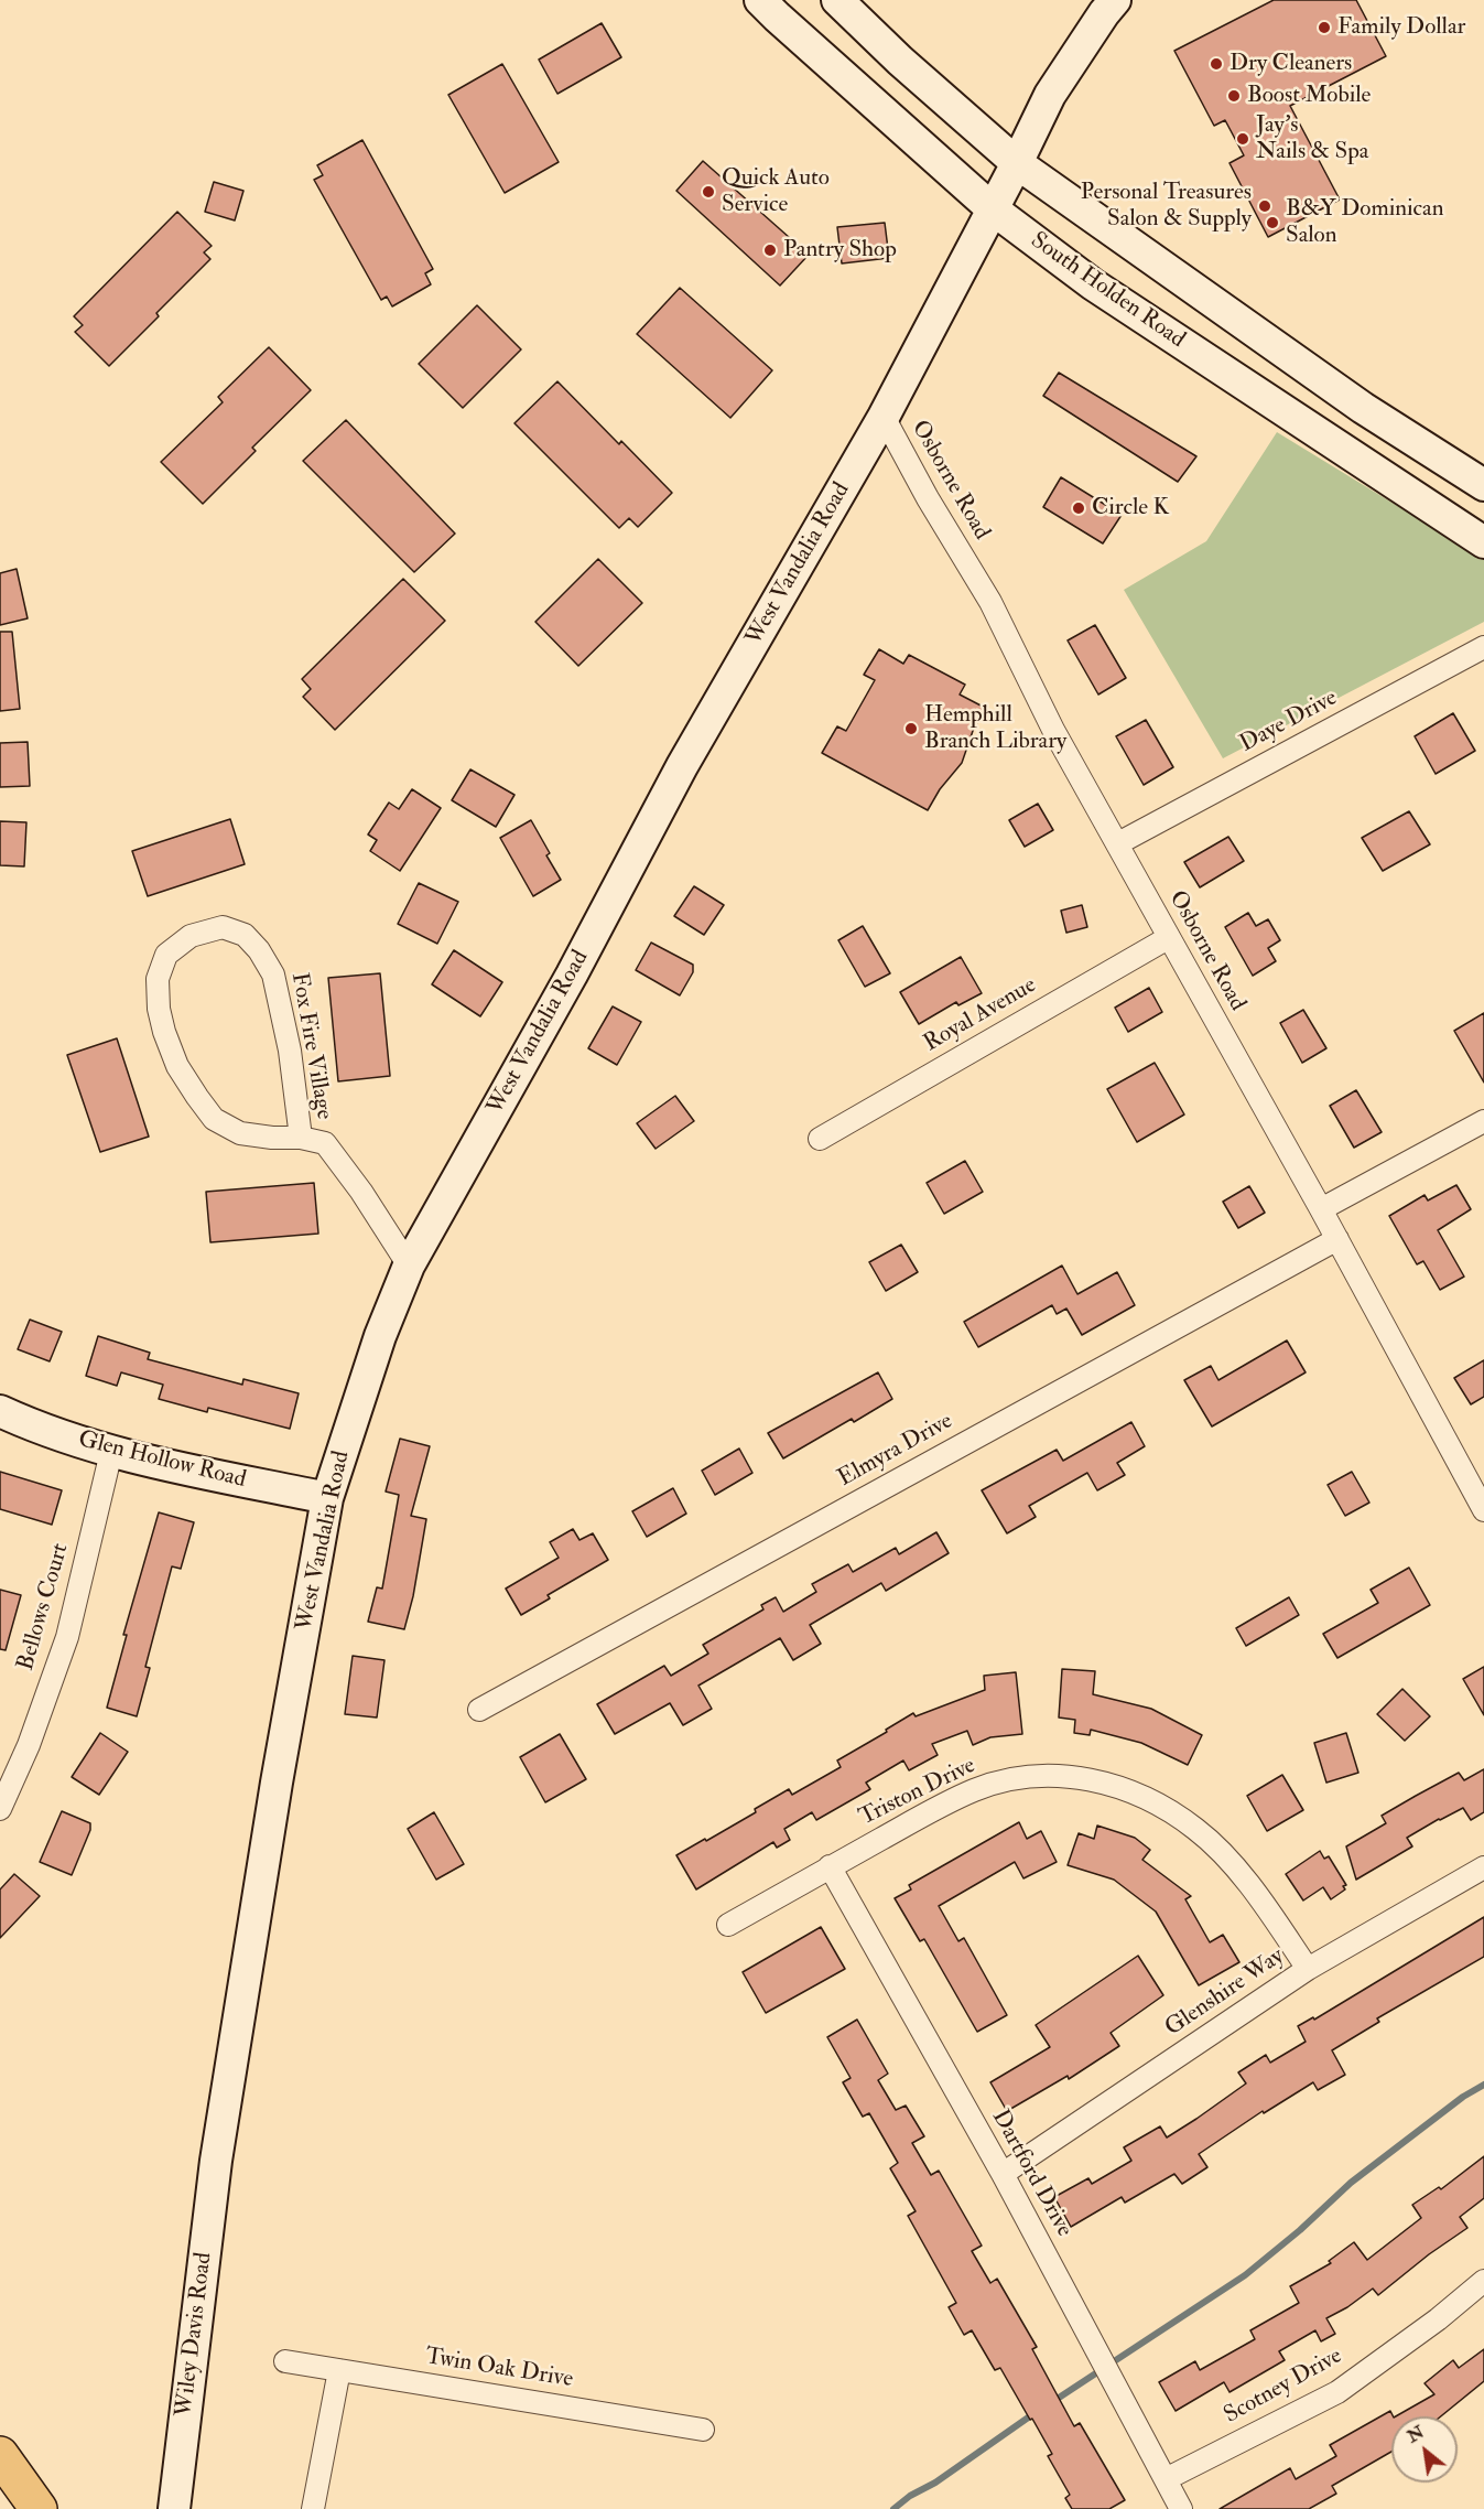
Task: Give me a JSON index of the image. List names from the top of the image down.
{
  "streets": {
    "main road": [
      "South Holden Road",
      "West Vandalia Road",
      "Glen Hollow Road",
      "Wiley Davis Road"
    ],
    "street": [
      "Osborne Road",
      "Daye Drive",
      "Royal Avenue",
      "Fox Fire Village",
      "Elmyra Drive",
      "Bellows Court",
      "Triston Drive",
      "Glenshire Way",
      "Dartford Drive",
      "Twin Oak Drive",
      "Scotney Drive"
    ]
  },
  "crossings": [
    ["South Holden Road", "West Vandalia Road"],
    ["Osborne Road", "West Vandalia Road"],
    ["Osborne Road", "Daye Drive"],
    ["Osborne Road", "Royal Avenue"],
    ["Osborne Road", "Elmyra Drive"],
    ["West Vandalia Road", "Fox Fire Village"],
    ["West Vandalia Road", "Glen Hollow Road"],
    ["West Vandalia Road", "Wiley Davis Road"],
    ["Glen Hollow Road", "Bellows Court"],
    ["Triston Drive", "Glenshire Way"],
    ["Triston Drive", "Dartford Drive"],
    ["Glenshire Way", "Dartford Drive"],
    ["Dartford Drive", "Scotney Drive"]
  ],
  "places": [
    "Family Dollar",
    "Dry Cleaners",
    "Boost Mobile",
    "Jay's Nails & Spa",
    "Quick Auto Service",
    "Personal Treasures Salon & Supply",
    "B&Y Dominican Salon",
    "Pantry Shop",
    "Circle K",
    "Hemphill Branch Library"
  ],
  "north": "top left"
}
